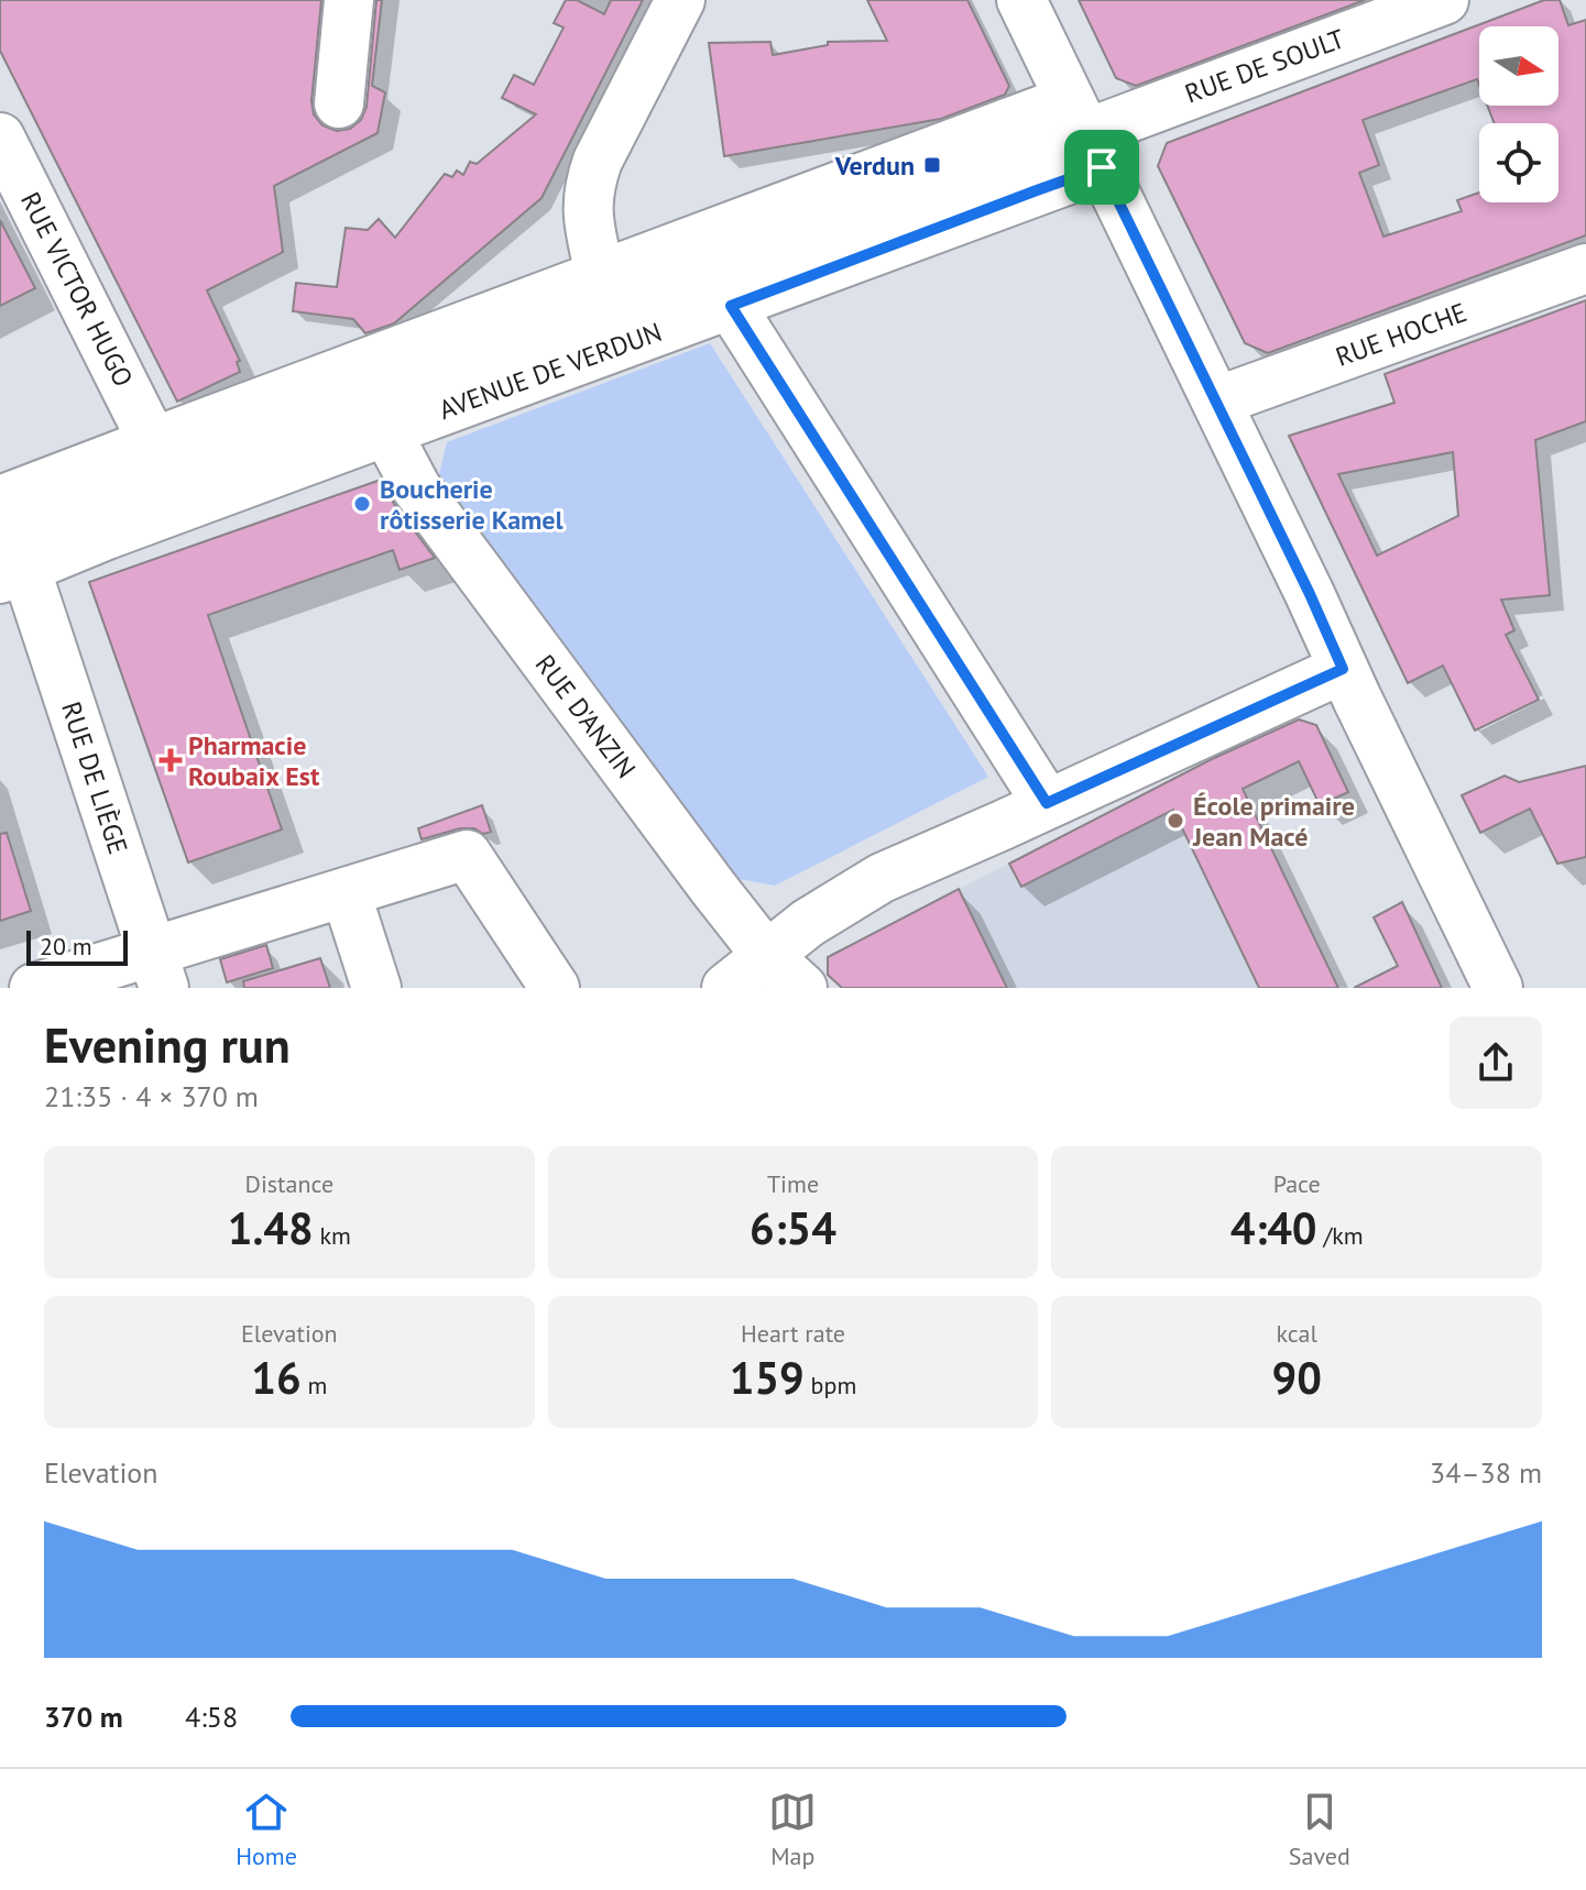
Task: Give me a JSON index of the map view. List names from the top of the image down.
{
  "streets": {
    "street": [
      "RUE DE SOULT",
      "RUE VICTOR HUGO",
      "RUE HOCHE",
      "AVENUE DE VERDUN",
      "RUE D'ANZIN",
      "RUE DE LIÈGE"
    ]
  },
  "crossings": [
    ["RUE DE SOULT", "AVENUE DE VERDUN"],
    ["AVENUE DE VERDUN", "RUE D'ANZIN"],
    ["AVENUE DE VERDUN", "RUE DE LIÈGE"]
  ],
  "places": {
    "transit": ["Verdun"],
    "other": ["Boucherie rôtisserie Kamel", "École primaire Jean Macé"],
    "health": ["Pharmacie Roubaix Est"]
  },
  "scale_bar": "20 m",
  "north": "right",
  "page": {
    "scale": "20 m",
    "heading": ["Evening run", "21:35 · 4 × 370 m"],
    "stats": [
      ["Distance", "1.48 km"],
      ["Time", "6:54"],
      ["Pace", "4:40 /km"],
      ["Elevation", "16 m"],
      ["Heart rate", "159 bpm"],
      ["kcal", "90"]
    ],
    "chart": ["Elevation", "34–38 m"],
    "list": [
      {
        "name": "370 m",
        "note": "4:58"
      }
    ],
    "tabs": ["Home", "Map", "Saved"]
  }
}
